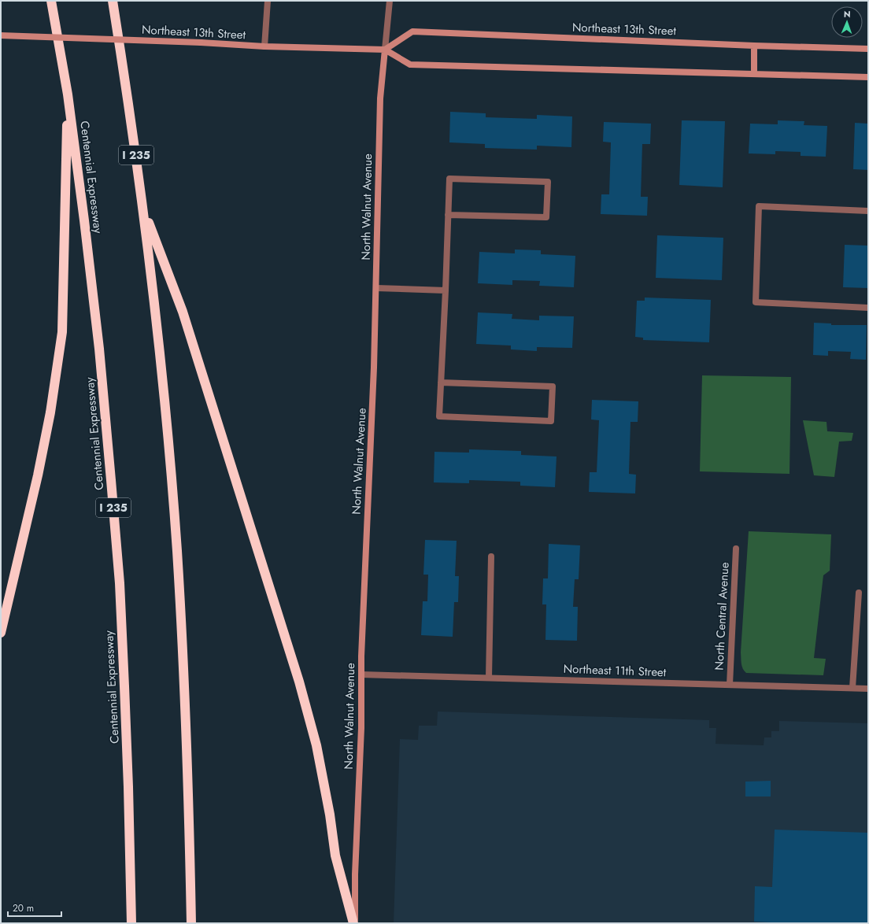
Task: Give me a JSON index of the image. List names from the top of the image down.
{
  "streets": {
    "highway": ["I 235", "Centennial Expressway"],
    "main road": ["Northeast 13th Street", "North Walnut Avenue"],
    "street": ["North Central Avenue", "Northeast 11th Street"]
  },
  "crossings": [
    ["Northeast 13th Street", "North Walnut Avenue"],
    ["North Walnut Avenue", "Northeast 11th Street"],
    ["North Central Avenue", "Northeast 11th Street"]
  ],
  "scale_bar": "20 m",
  "north": "top"
}
